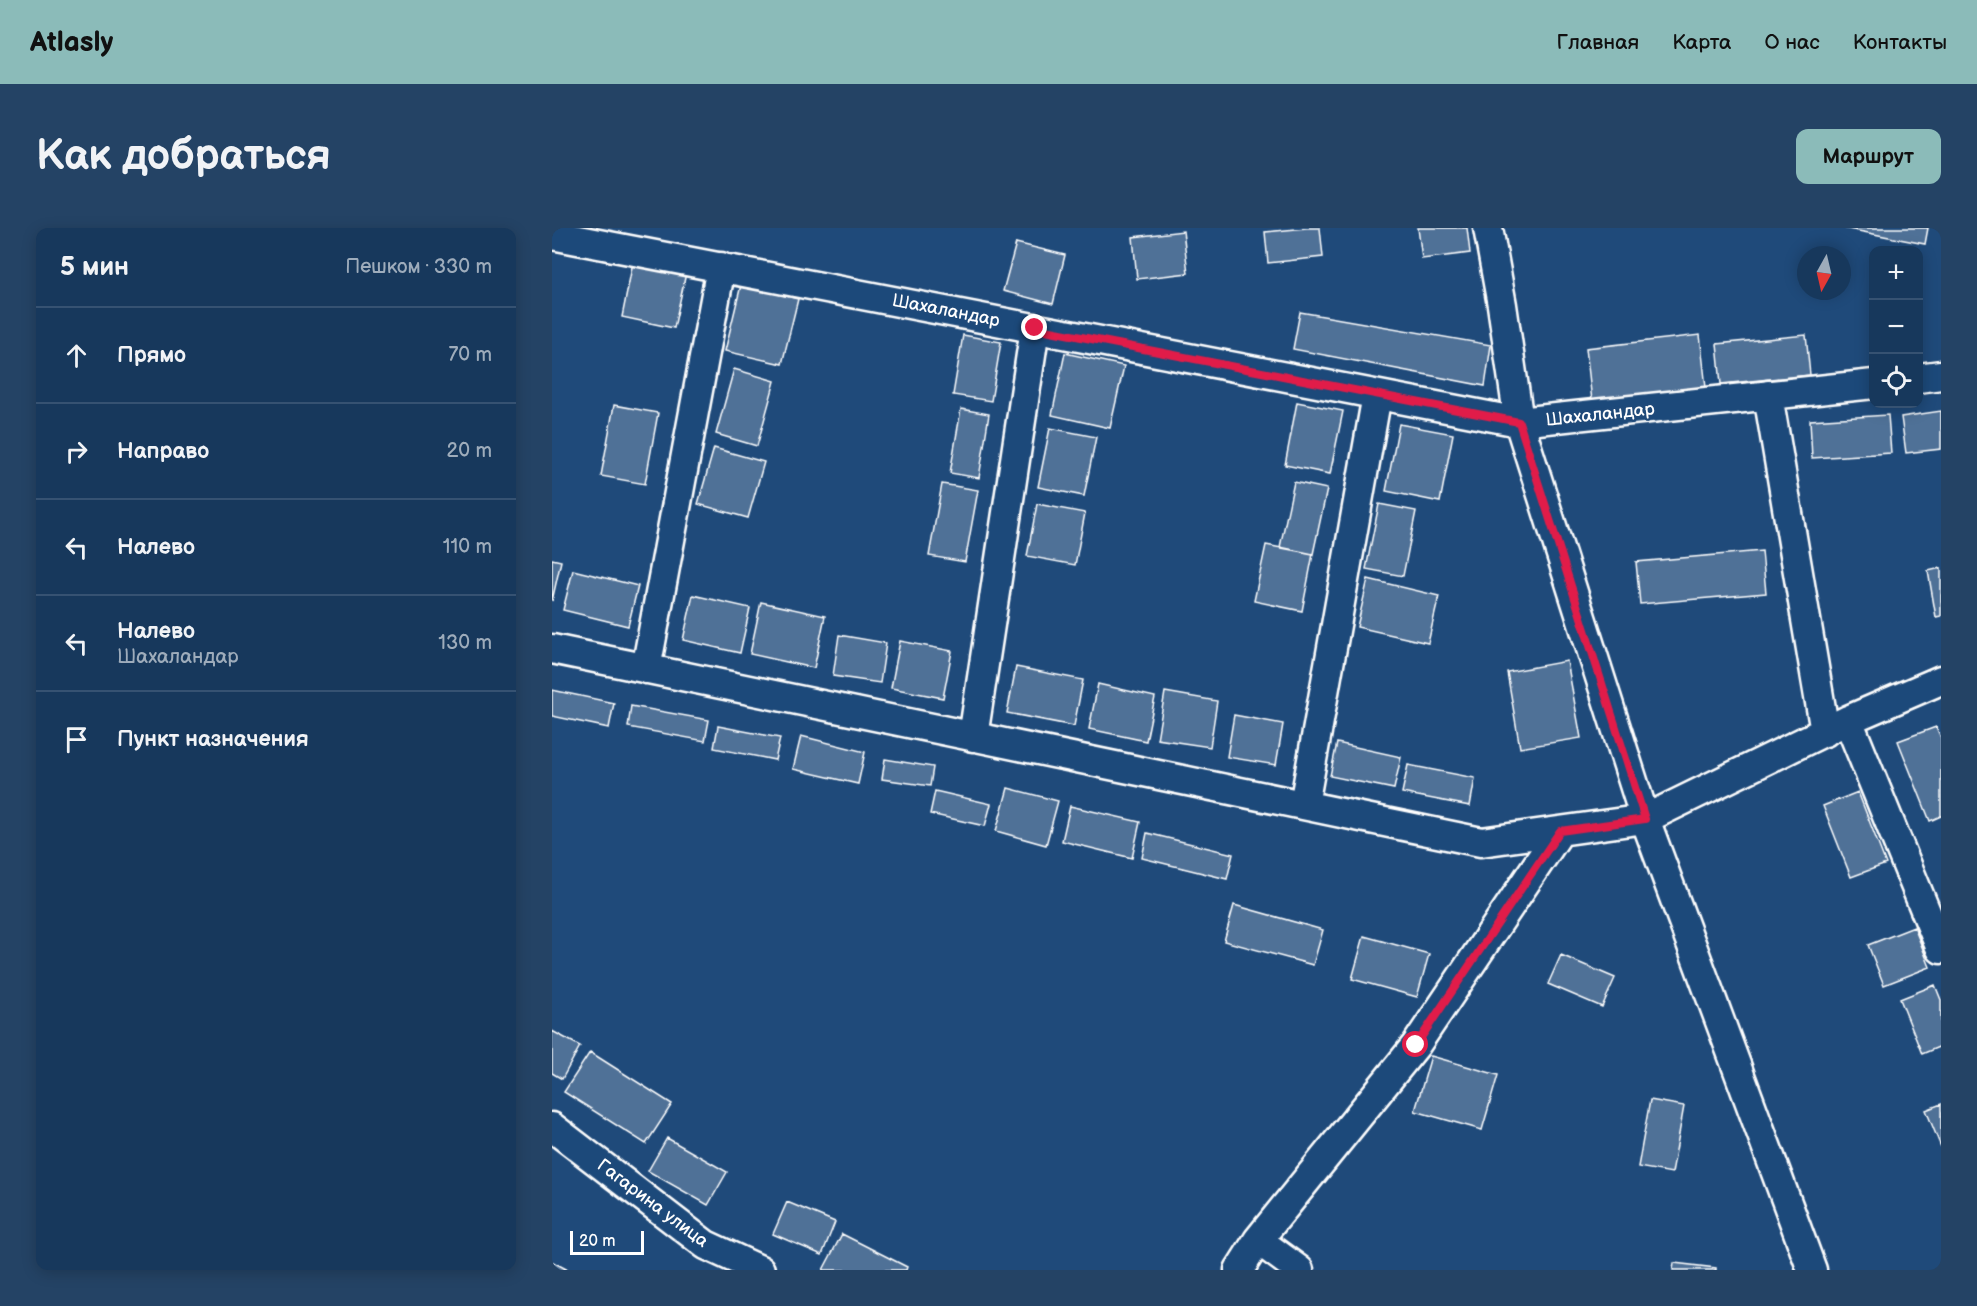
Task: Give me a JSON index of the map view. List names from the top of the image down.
{
  "streets": {
    "street": ["Шахаландар", "Гагарина улица"]
  },
  "scale_bar": "20 m",
  "north": "bottom",
  "page": {
    "header": "Atlasly",
    "nav": [
      "Главная",
      "Карта",
      "О нас",
      "Контакты"
    ],
    "buttons": "Маршрут",
    "title": "Как добраться",
    "heading": ["5 мин", "Пешком · 330 m"],
    "map_buttons": ["+", "−"],
    "list": [
      ["Прямо", "70 m"],
      ["Направо", "20 m"],
      ["Налево", "110 m"],
      ["Налево", "Шахаландар", "130 m"],
      "Пункт назначения"
    ],
    "scale": "20 m"
  }
}
